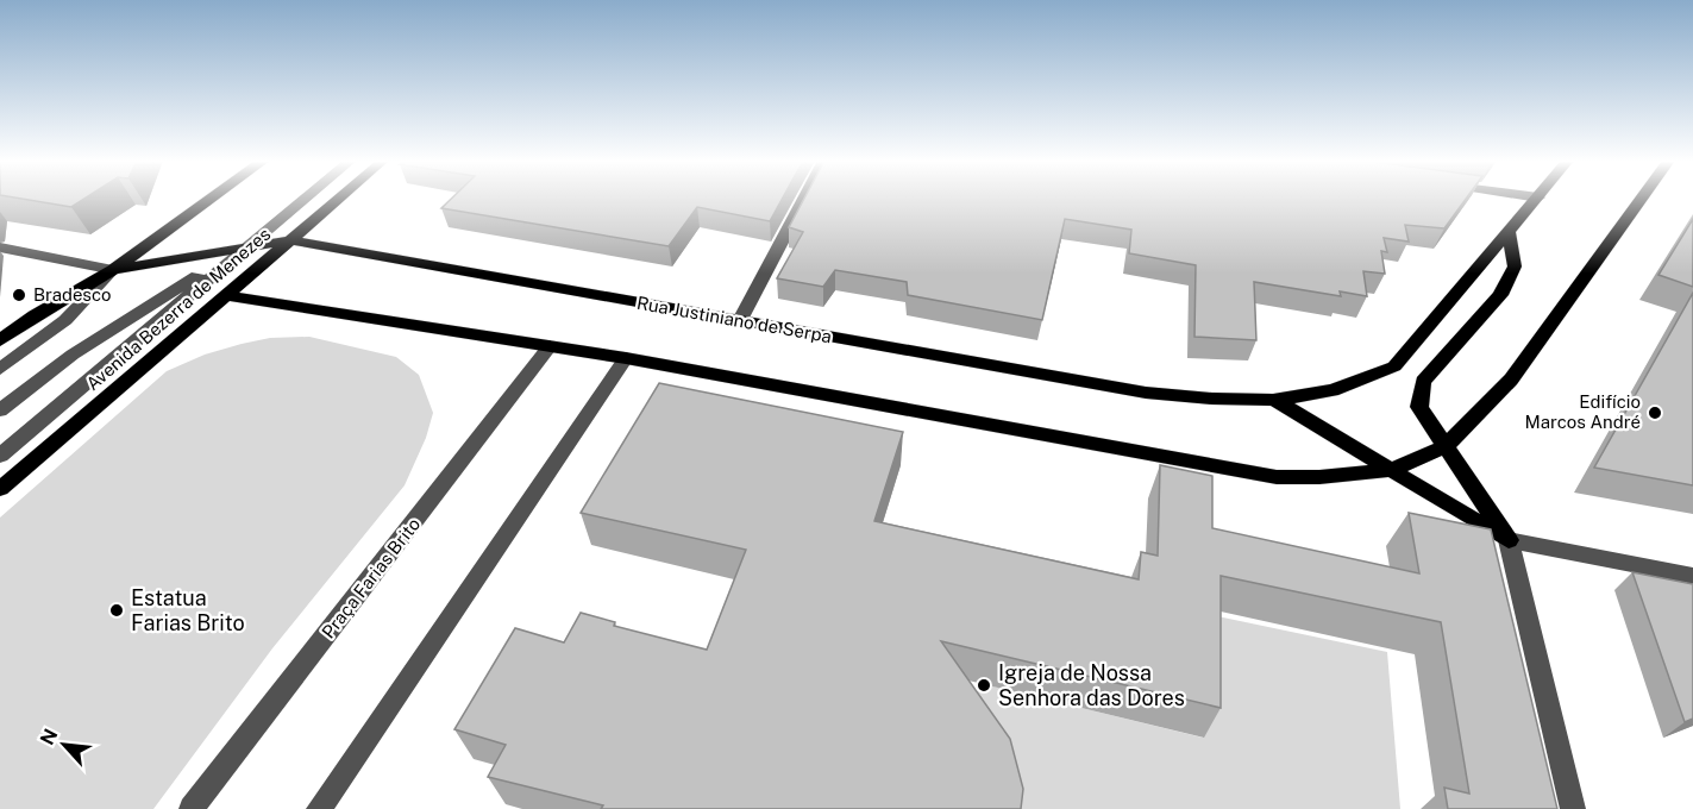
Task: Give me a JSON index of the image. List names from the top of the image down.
{
  "streets": {
    "main road": ["Avenida Bezerra de Menezes", "Rua Justiniano de Serpa"],
    "street": ["Praça Farias Brito"]
  },
  "crossings": [
    ["Avenida Bezerra de Menezes", "Rua Justiniano de Serpa"]
  ],
  "places": [
    "Bradesco",
    "Edifício Marcos André",
    "Estatua Farias Brito",
    "Igreja de Nossa Senhora das Dores"
  ],
  "north": "top left"
}
